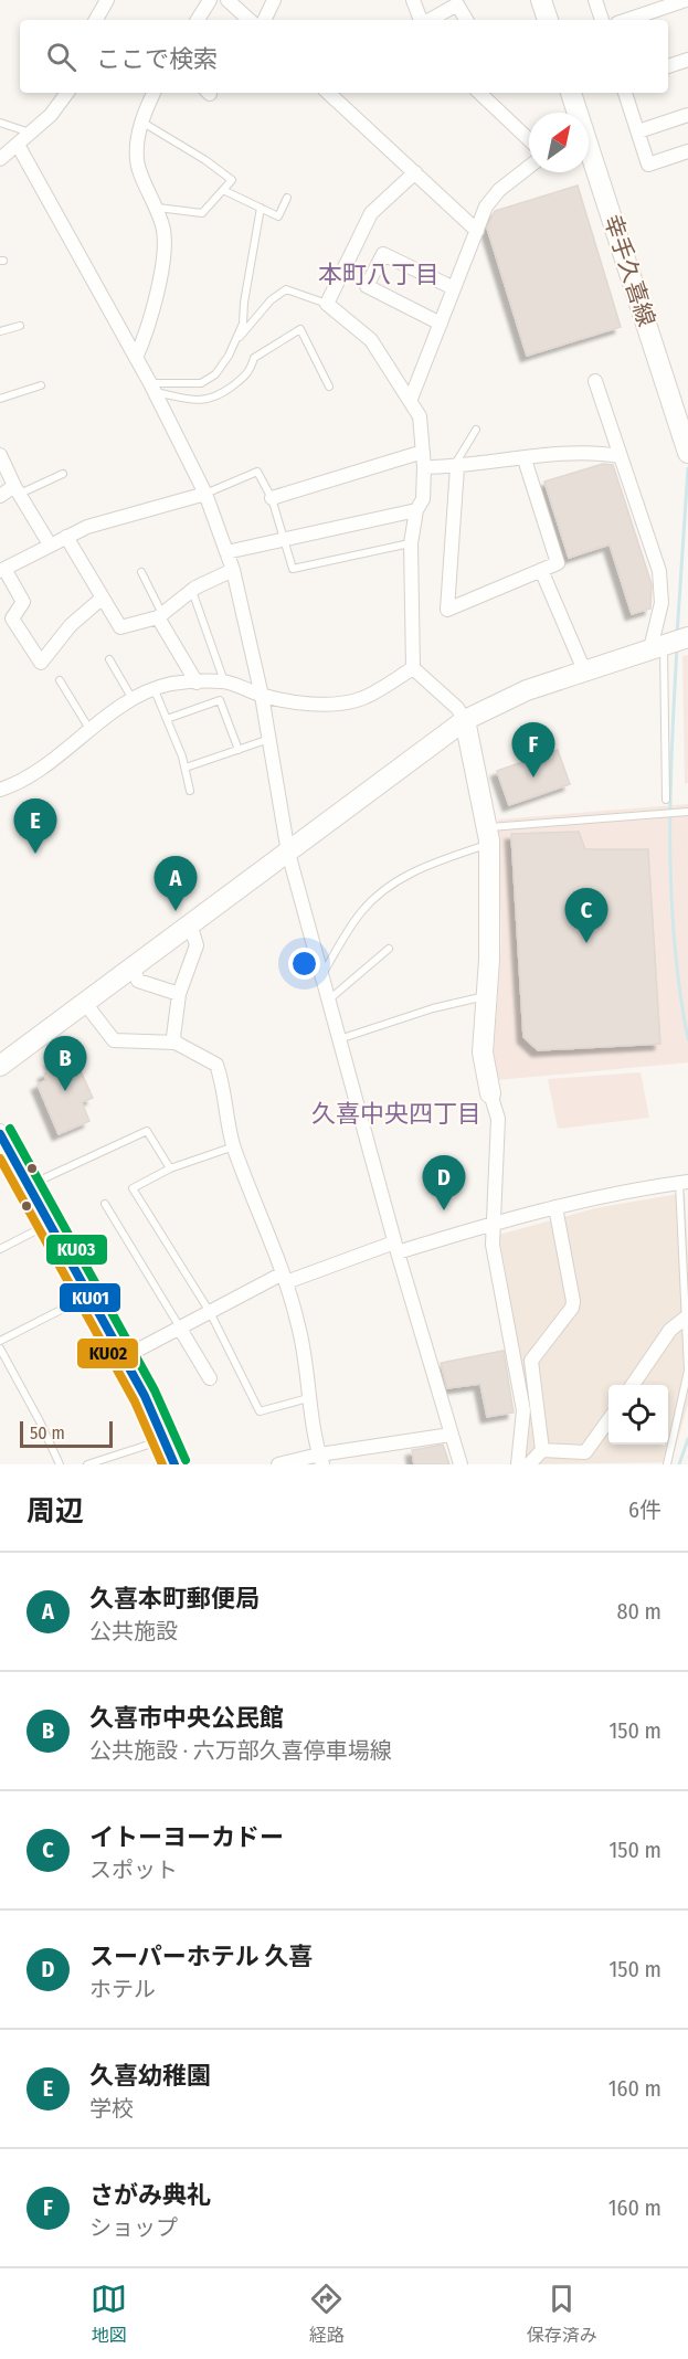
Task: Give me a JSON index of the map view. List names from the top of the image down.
{
  "streets": {
    "street": ["幸手久喜線"]
  },
  "districts": ["本町八丁目", "久喜中央四丁目"],
  "lines": ["transit line KU03", "transit line KU01", "transit line KU02"],
  "scale_bar": "50 m",
  "north": "top right",
  "page": {
    "search": "ここで検索",
    "pins": [
      "F",
      "E",
      "A",
      "C",
      "B",
      "D"
    ],
    "scale": "50 m",
    "heading": ["周辺", "6件"],
    "list": [
      {
        "mark": "A",
        "name": "久喜本町郵便局",
        "note": "公共施設",
        "value": "80 m"
      },
      {
        "mark": "B",
        "name": "久喜市中央公民館",
        "note": "公共施設 · 六万部久喜停車場線",
        "value": "150 m"
      },
      {
        "mark": "C",
        "name": "イトーヨーカドー",
        "note": "スポット",
        "value": "150 m"
      },
      {
        "mark": "D",
        "name": "スーパーホテル 久喜",
        "note": "ホテル",
        "value": "150 m"
      },
      {
        "mark": "E",
        "name": "久喜幼稚園",
        "note": "学校",
        "value": "160 m"
      },
      {
        "mark": "F",
        "name": "さがみ典礼",
        "note": "ショップ",
        "value": "160 m"
      }
    ],
    "nav": ["地図", "経路", "保存済み"]
  }
}
